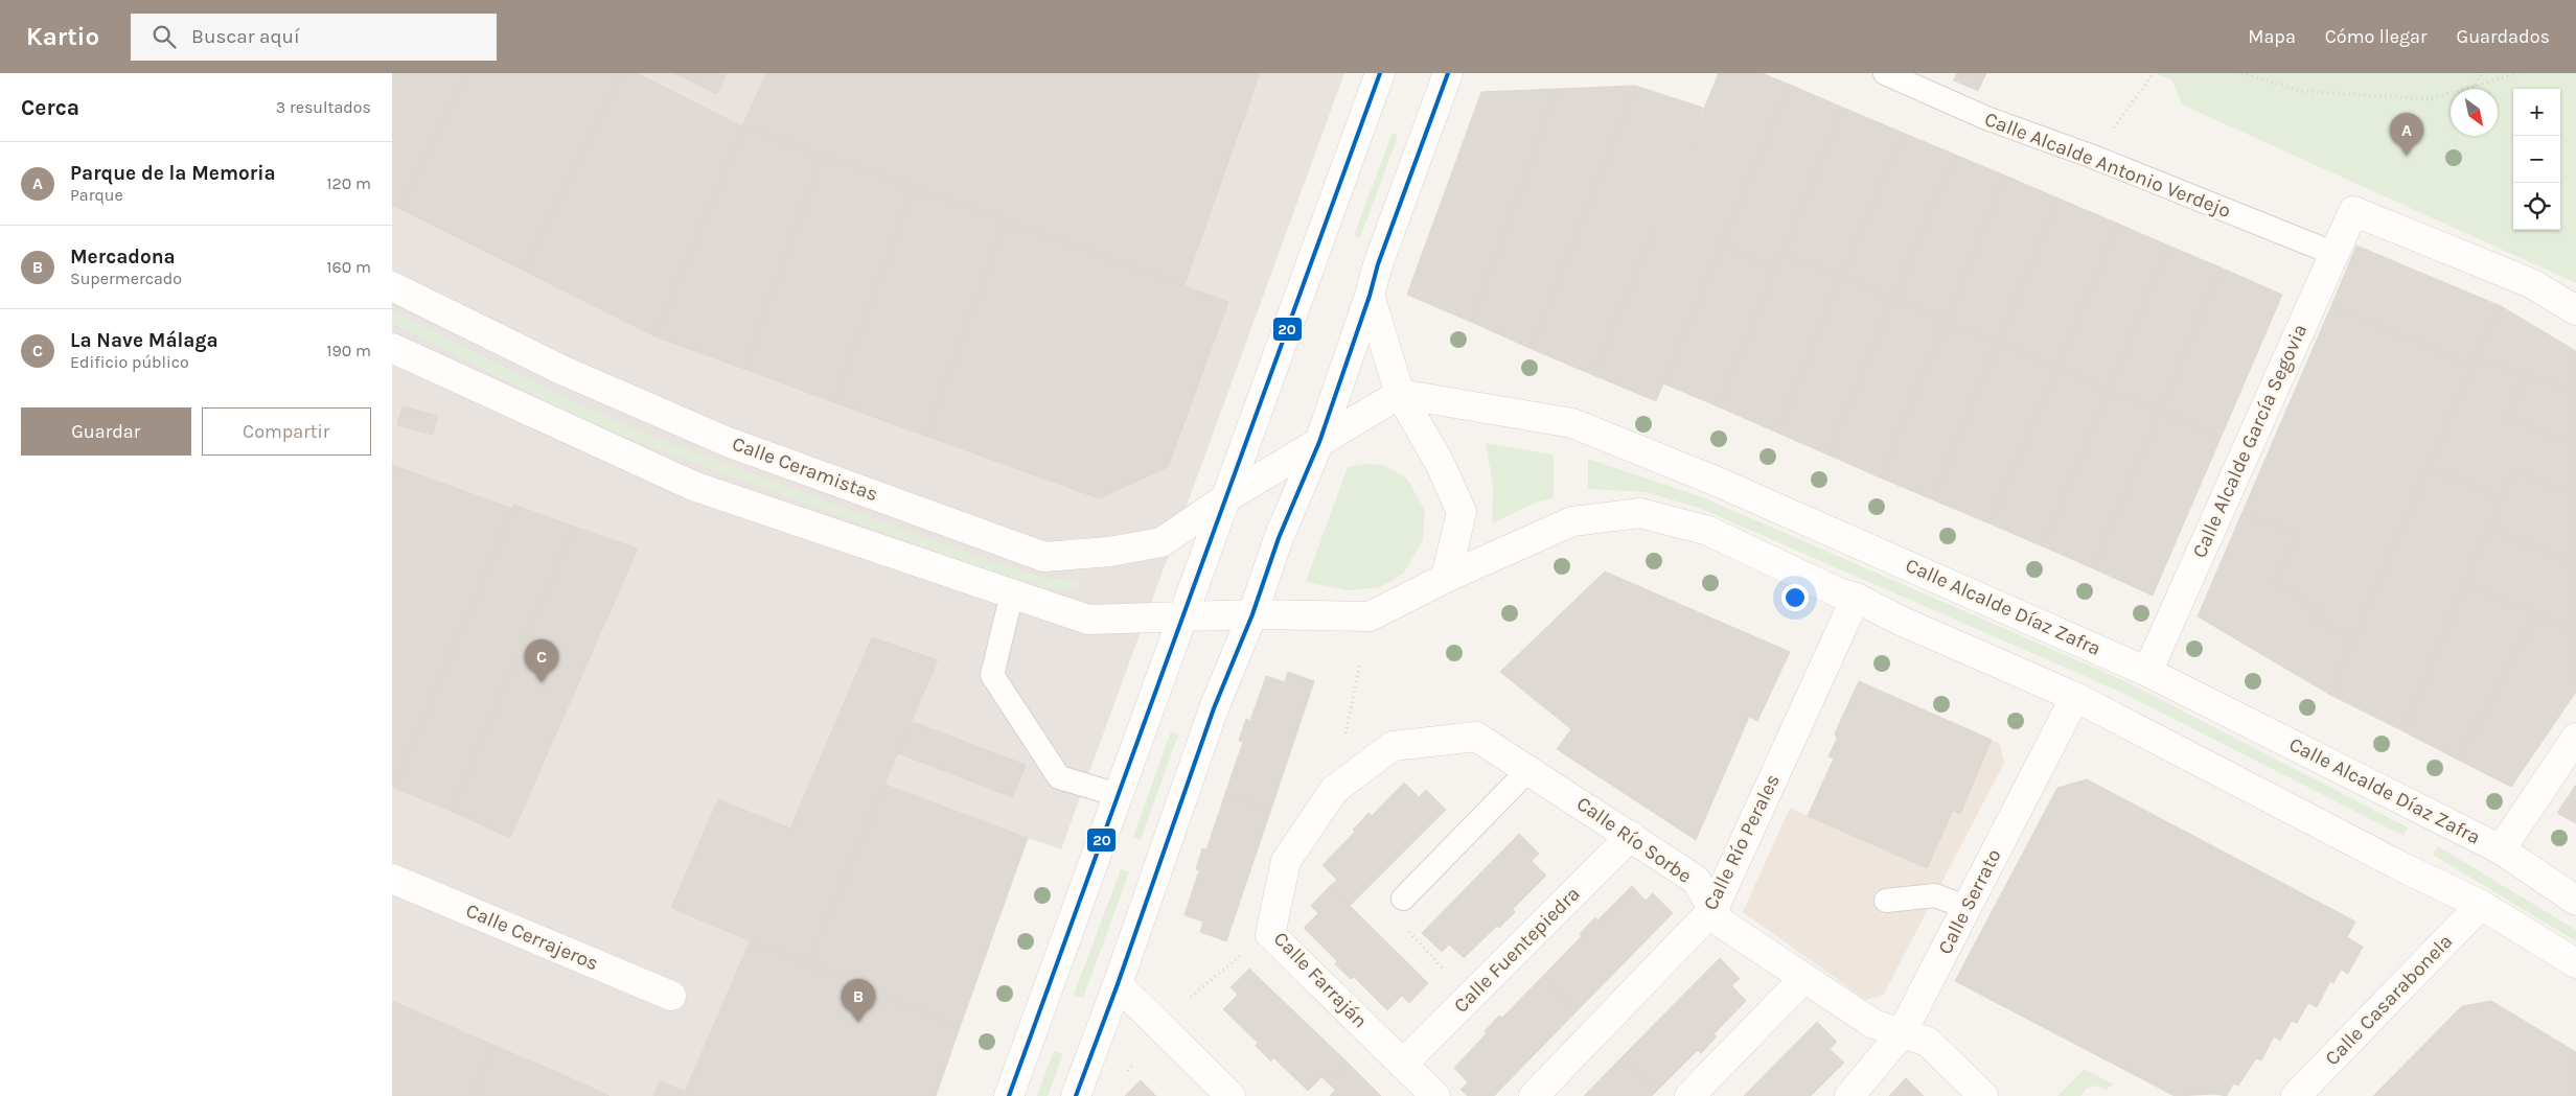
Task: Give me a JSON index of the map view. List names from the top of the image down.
{
  "streets": {
    "main road": [
      "Calle Alcalde García Segovia",
      "Calle Ceramistas",
      "Calle Alcalde Díaz Zafra",
      "Calle Río Sorbe",
      "Calle Río Perales",
      "Calle Serrato",
      "Calle Cerrajeros",
      "Calle Fuentepiedra",
      "Calle Farraján",
      "Calle Casarabonela"
    ],
    "lane": ["Calle Alcalde Antonio Verdejo"]
  },
  "crossings": [
    ["Calle Alcalde Antonio Verdejo", "Calle Alcalde García Segovia"],
    ["Calle Alcalde García Segovia", "Calle Alcalde Díaz Zafra"],
    ["Calle Ceramistas", "Calle Alcalde Díaz Zafra"],
    ["Calle Río Sorbe", "Calle Río Perales"],
    ["Calle Río Sorbe", "Calle Serrato"],
    ["Calle Río Sorbe", "Calle Fuentepiedra"],
    ["Calle Río Sorbe", "Calle Farraján"],
    ["Calle Fuentepiedra", "Calle Farraján"]
  ],
  "lines": ["transit line 20"],
  "north": "bottom right",
  "page": {
    "header": "Kartio",
    "search": "Buscar aquí",
    "nav": ["Mapa", "Cómo llegar", "Guardados"],
    "heading": ["Cerca", "3 resultados"],
    "map_buttons": ["+", "−"],
    "pins": ["A", "C", "B"],
    "list": [
      {
        "mark": "A",
        "name": "Parque de la Memoria",
        "note": "Parque",
        "value": "120 m"
      },
      {
        "mark": "B",
        "name": "Mercadona",
        "note": "Supermercado",
        "value": "160 m"
      },
      {
        "mark": "C",
        "name": "La Nave Málaga",
        "note": "Edificio público",
        "value": "190 m"
      }
    ],
    "buttons": ["Guardar", "Compartir"]
  }
}
